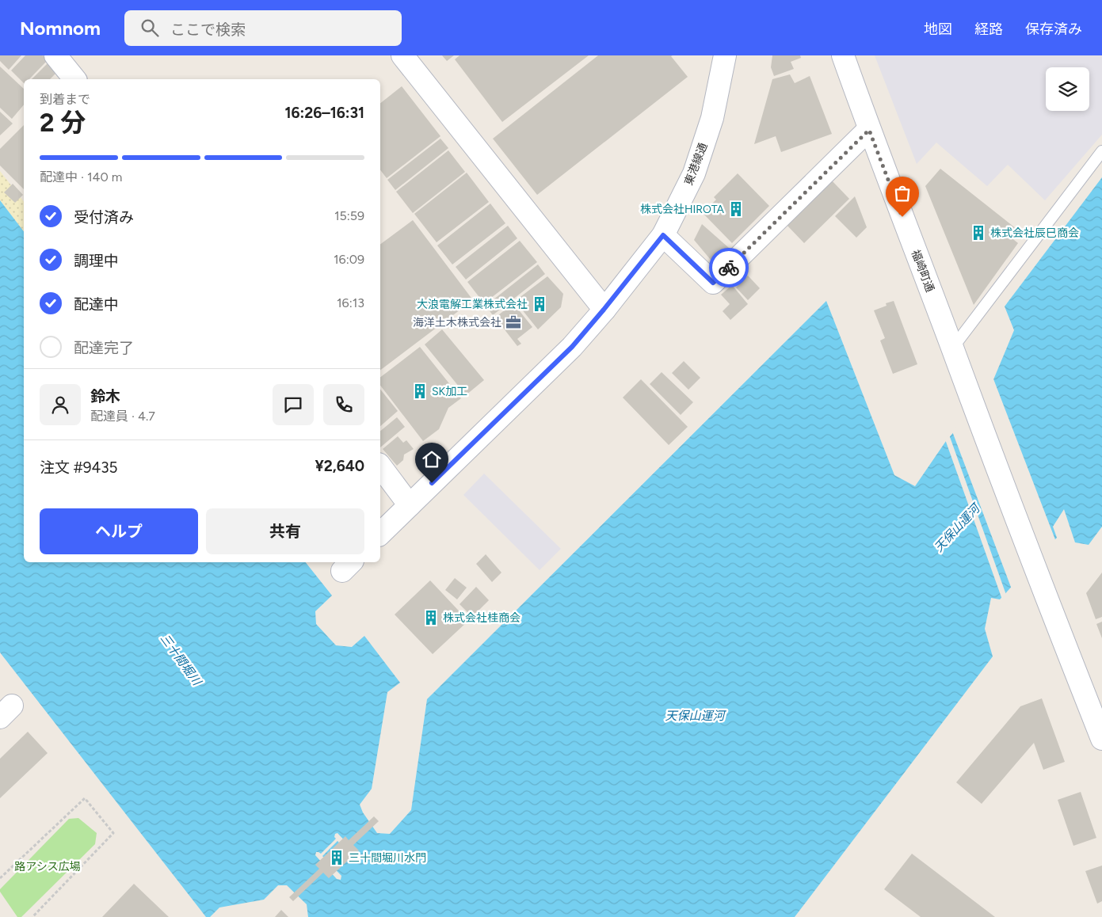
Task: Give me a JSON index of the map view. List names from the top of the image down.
{
  "streets": {
    "street": ["東港線通", "福崎町通"]
  },
  "water": ["天保山運河", "三十間堀川"],
  "parks": ["路アシス広場"],
  "places": {
    "building": [
      "株式会社HIROTA",
      "株式会社辰巳商会",
      "大浪電解工業株式会社",
      "SK加工",
      "株式会社桂商会",
      "三十間堀川水門"
    ],
    "office": ["海洋土木株式会社"]
  },
  "page": {
    "header": "Nomnom",
    "search": "ここで検索",
    "nav": ["地図", "経路", "保存済み"],
    "heading": ["2 分", "到着まで", "16:26–16:31"],
    "panel": [
      "鈴木",
      "配達員 · 4.7",
      "注文 #9435",
      "¥2,640"
    ],
    "bar": "配達中 · 140 m",
    "list": [
      ["受付済み", "15:59"],
      ["調理中", "16:09"],
      ["配達中", "16:13"],
      "配達完了"
    ],
    "buttons": ["ヘルプ", "共有"]
  }
}
